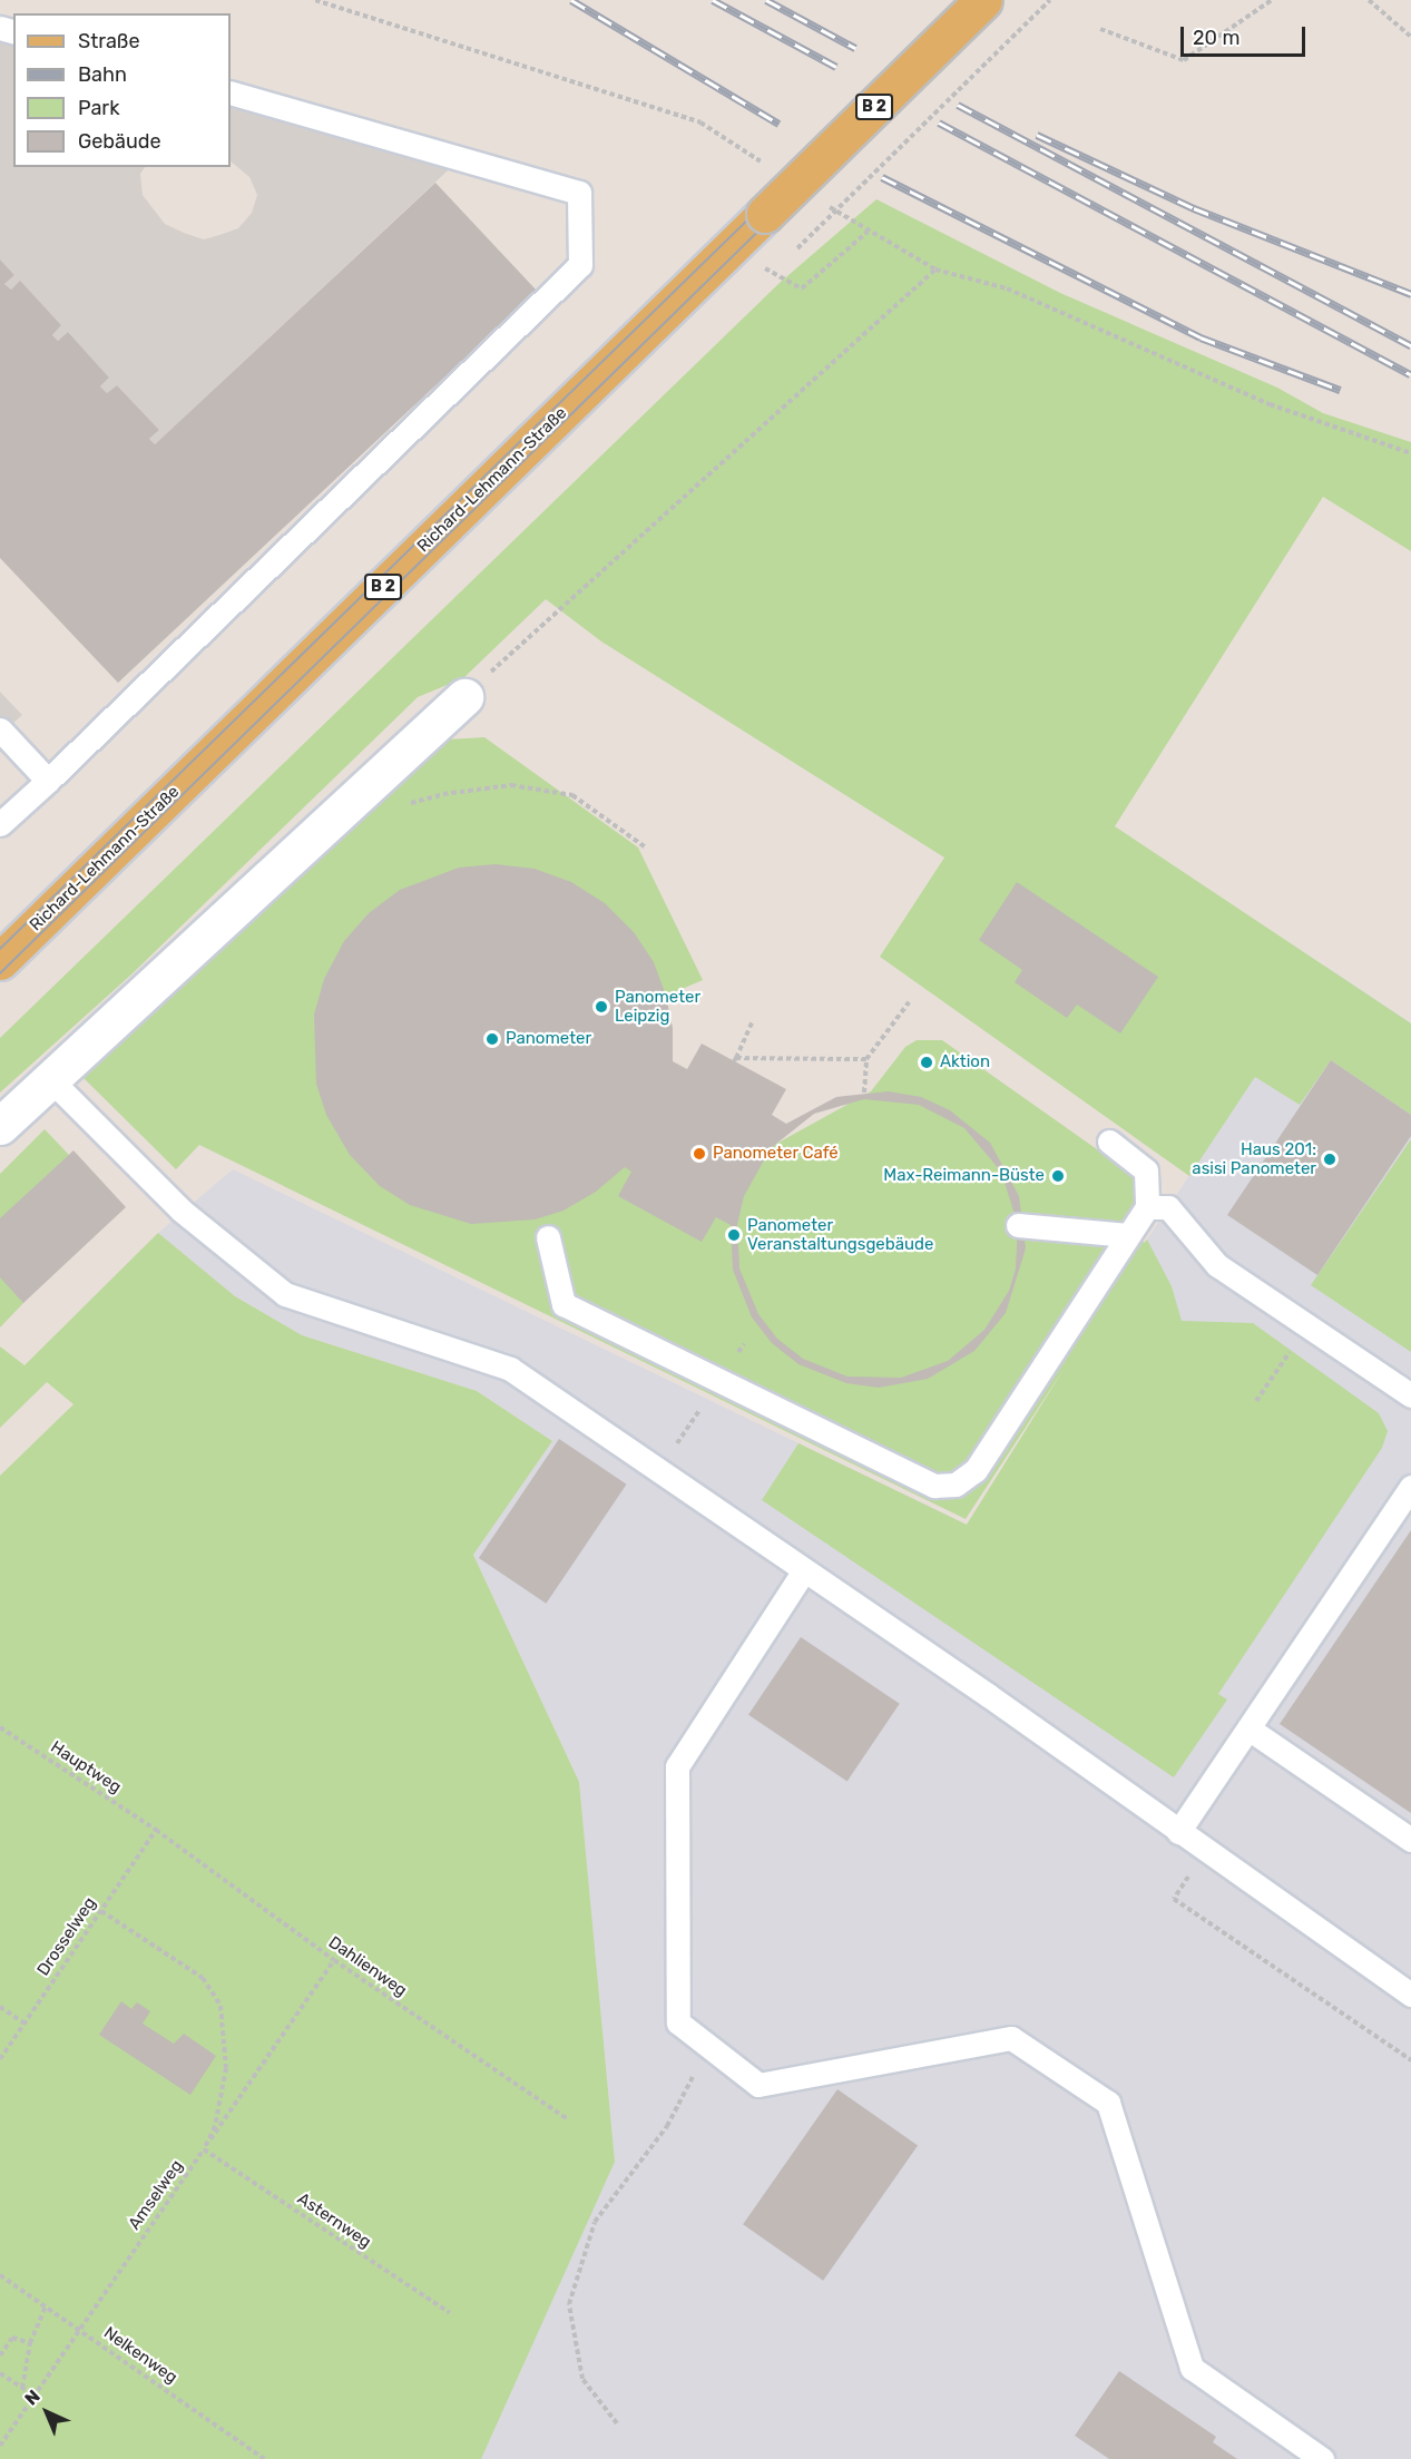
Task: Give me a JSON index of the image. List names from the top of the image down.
{
  "streets": {
    "main road": ["B 2", "Richard-Lehmann-Straße"],
    "path": [
      "Hauptweg",
      "Drosselweg",
      "Dahlienweg",
      "Amselweg",
      "Asternweg",
      "Nelkenweg"
    ]
  },
  "crossings": [
    ["Hauptweg", "Drosselweg"],
    ["Hauptweg", "Dahlienweg"],
    ["Drosselweg", "Dahlienweg"],
    ["Dahlienweg", "Amselweg"],
    ["Amselweg", "Asternweg"],
    ["Amselweg", "Nelkenweg"]
  ],
  "places": [
    "Panometer Leipzig",
    "Panometer",
    "Aktion",
    "Panometer Café",
    "Haus 201: asisi Panometer",
    "Max-Reimann-Büste",
    "Panometer Veranstaltungsgebäude"
  ],
  "legend": [
    "Straße",
    "Bahn",
    "Park",
    "Gebäude"
  ],
  "scale_bar": "20 m",
  "north": "top left"
}
